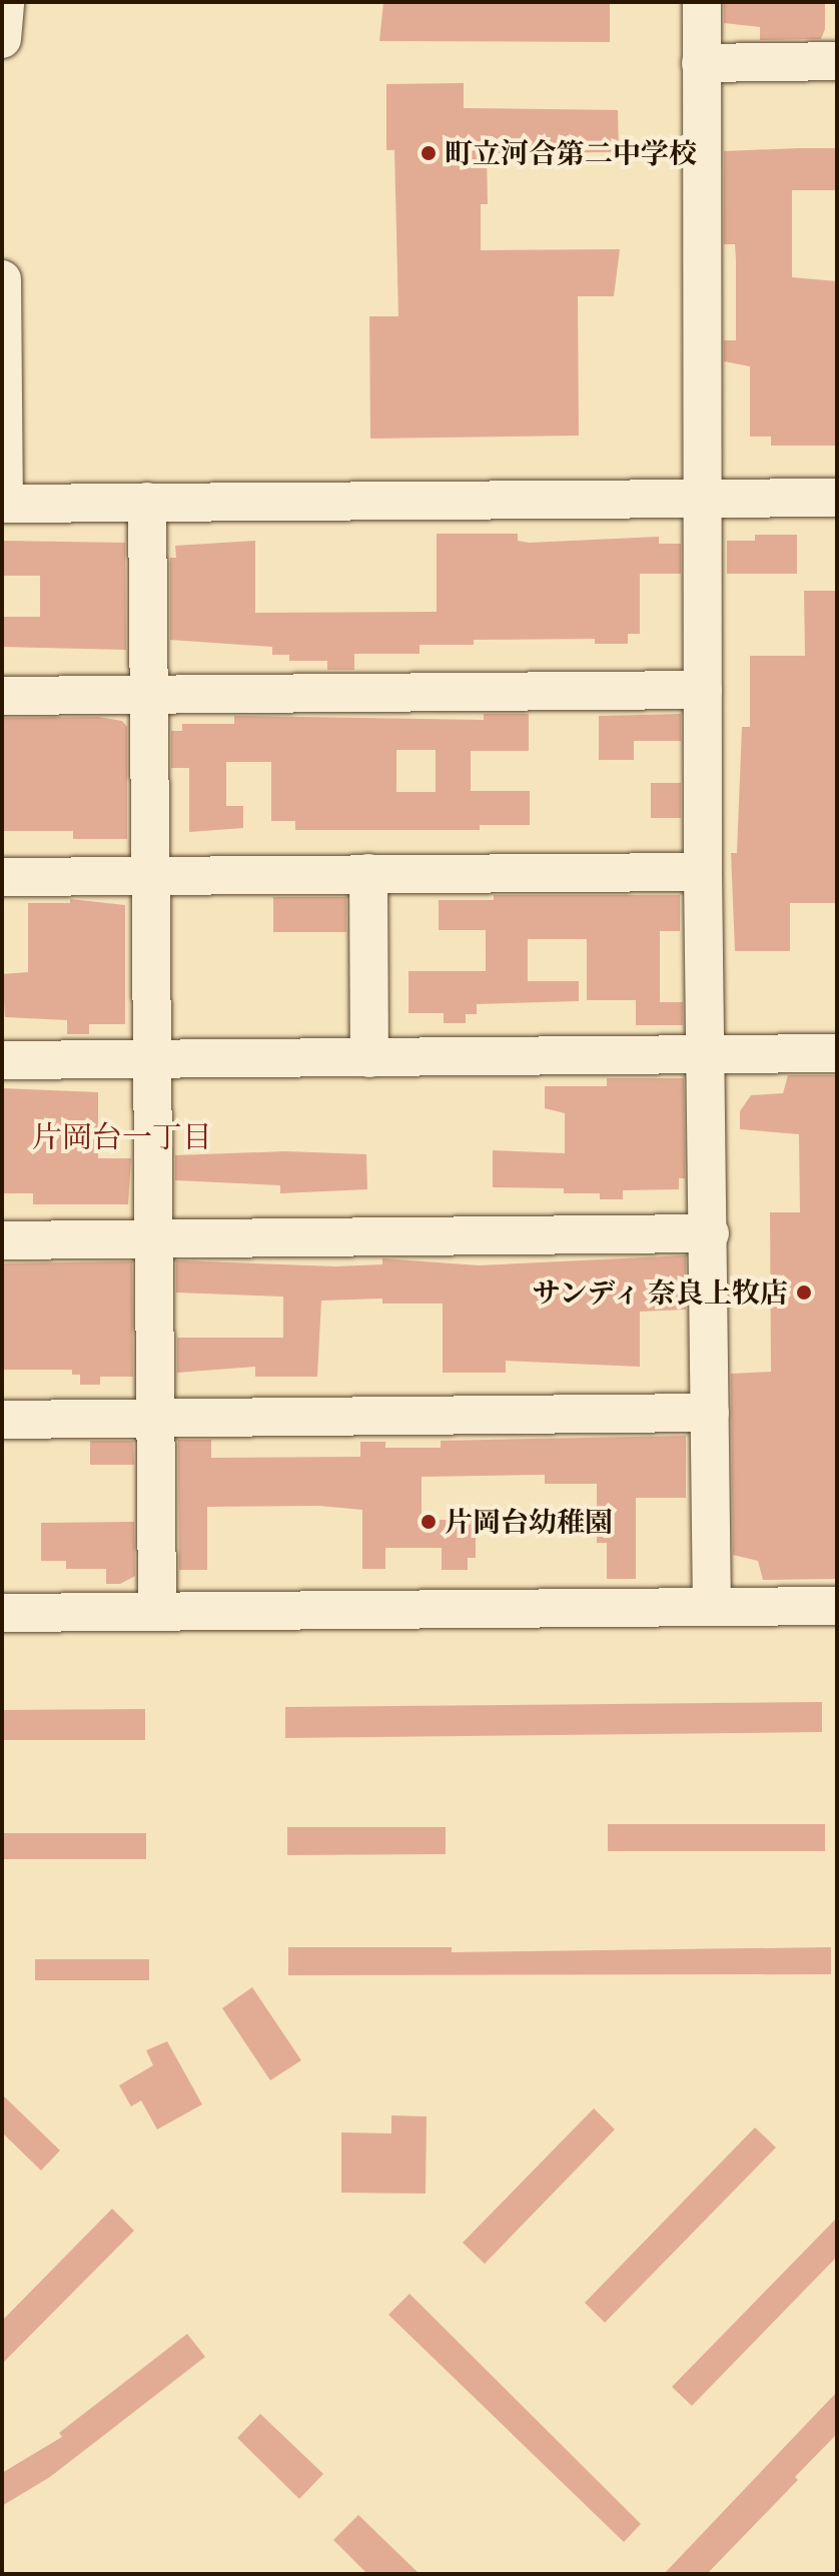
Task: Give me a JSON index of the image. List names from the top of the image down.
{
  "districts": ["片岡台一丁目"],
  "places": ["町立河合第二中学校", "サンディ 奈良上牧店", "片岡台幼稚園"]
}
